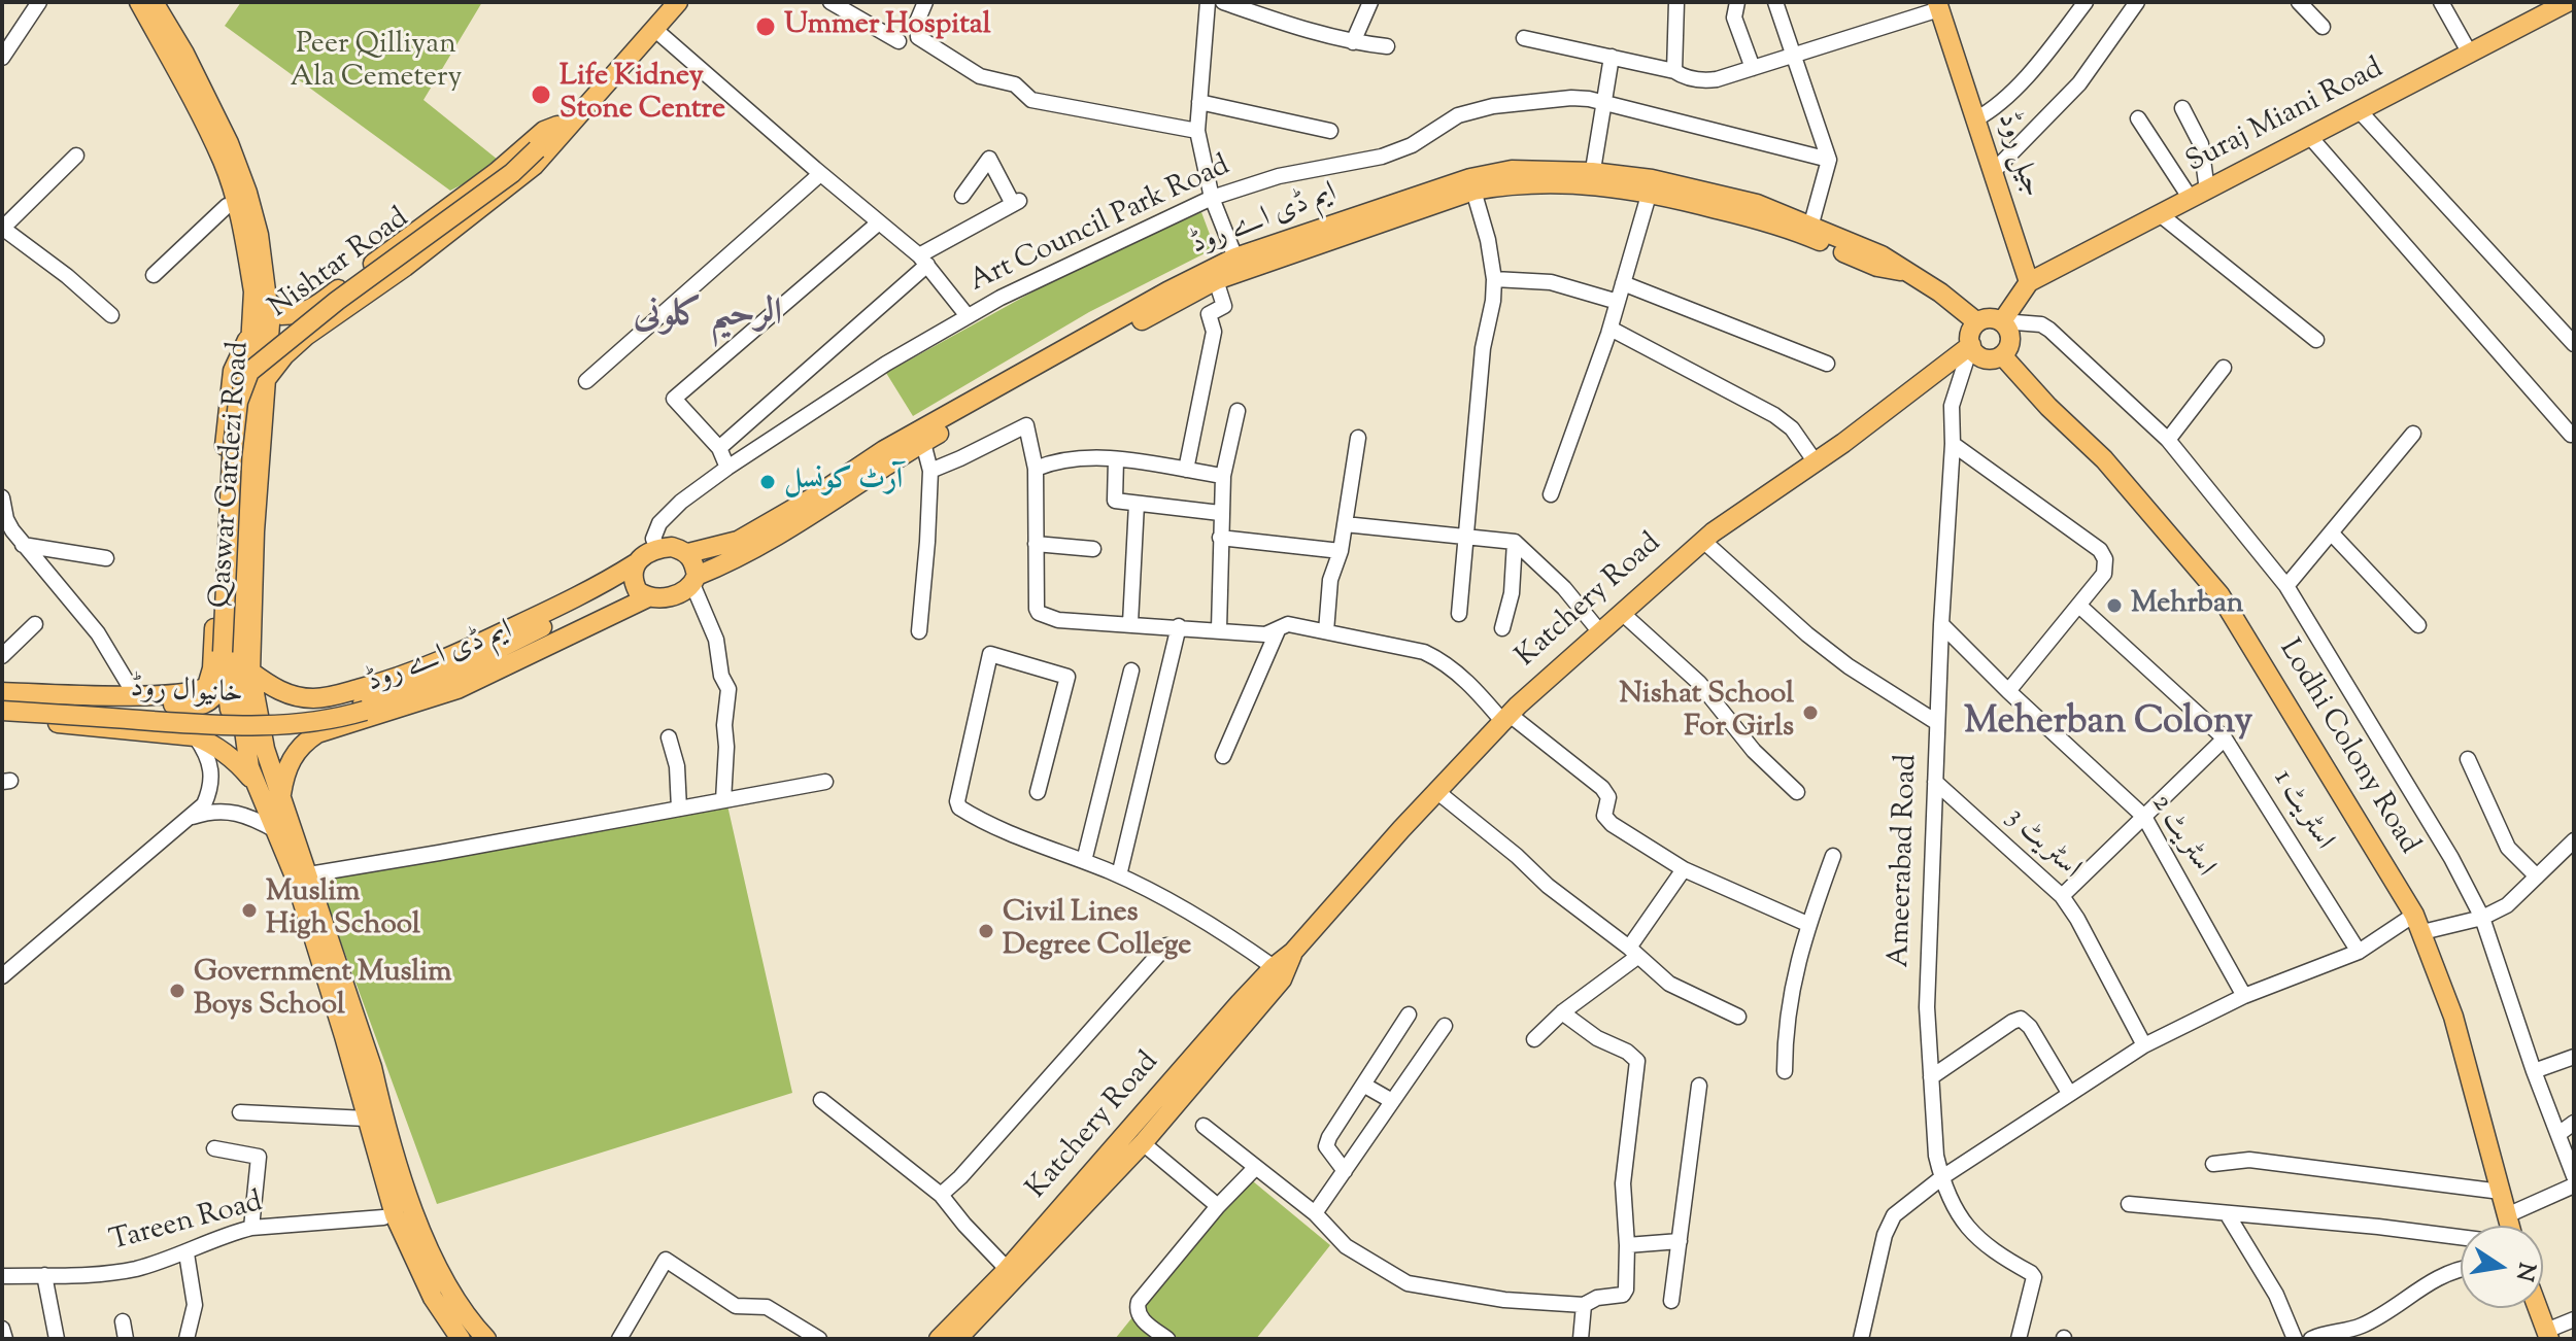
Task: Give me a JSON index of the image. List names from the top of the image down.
{
  "streets": {
    "main road": [
      "Suraj Miani Road",
      "جیل روڈ",
      "ایم ڈی اے روڈ",
      "Nishtar Road",
      "Qaswar Gardezi Road",
      "Katchery Road",
      "خانیوال روڈ",
      "Lodhi Colony Road"
    ],
    "street": [
      "Art Council Park Road",
      "اسٹریٹ 1",
      "اسٹریٹ 2",
      "اسٹریٹ 3",
      "Ameerabad Road",
      "Tareen Road"
    ]
  },
  "crossings": [
    ["Suraj Miani Road", "جیل روڈ"],
    ["ایم ڈی اے روڈ", "Art Council Park Road"],
    ["ایم ڈی اے روڈ", "Qaswar Gardezi Road"],
    ["ایم ڈی اے روڈ", "Katchery Road"],
    ["ایم ڈی اے روڈ", "خانیوال روڈ"],
    ["ایم ڈی اے روڈ", "Lodhi Colony Road"],
    ["ایم ڈی اے روڈ", "Ameerabad Road"],
    ["Katchery Road", "Lodhi Colony Road"],
    ["Katchery Road", "Ameerabad Road"],
    ["Lodhi Colony Road", "Ameerabad Road"],
    ["اسٹریٹ 2", "Ameerabad Road"],
    ["اسٹریٹ 3", "Ameerabad Road"]
  ],
  "districts": ["الرحیم کلونی", "Meherban Colony"],
  "parks": ["Peer Qilliyan Ala Cemetery"],
  "places": [
    "Ummer Hospital",
    "Life Kidney Stone Centre",
    "آرٹ کونسل",
    "Mehrban",
    "Nishat School For Girls",
    "Muslim High School",
    "Civil Lines Degree College",
    "Government Muslim Boys School"
  ],
  "north": "right"
}
